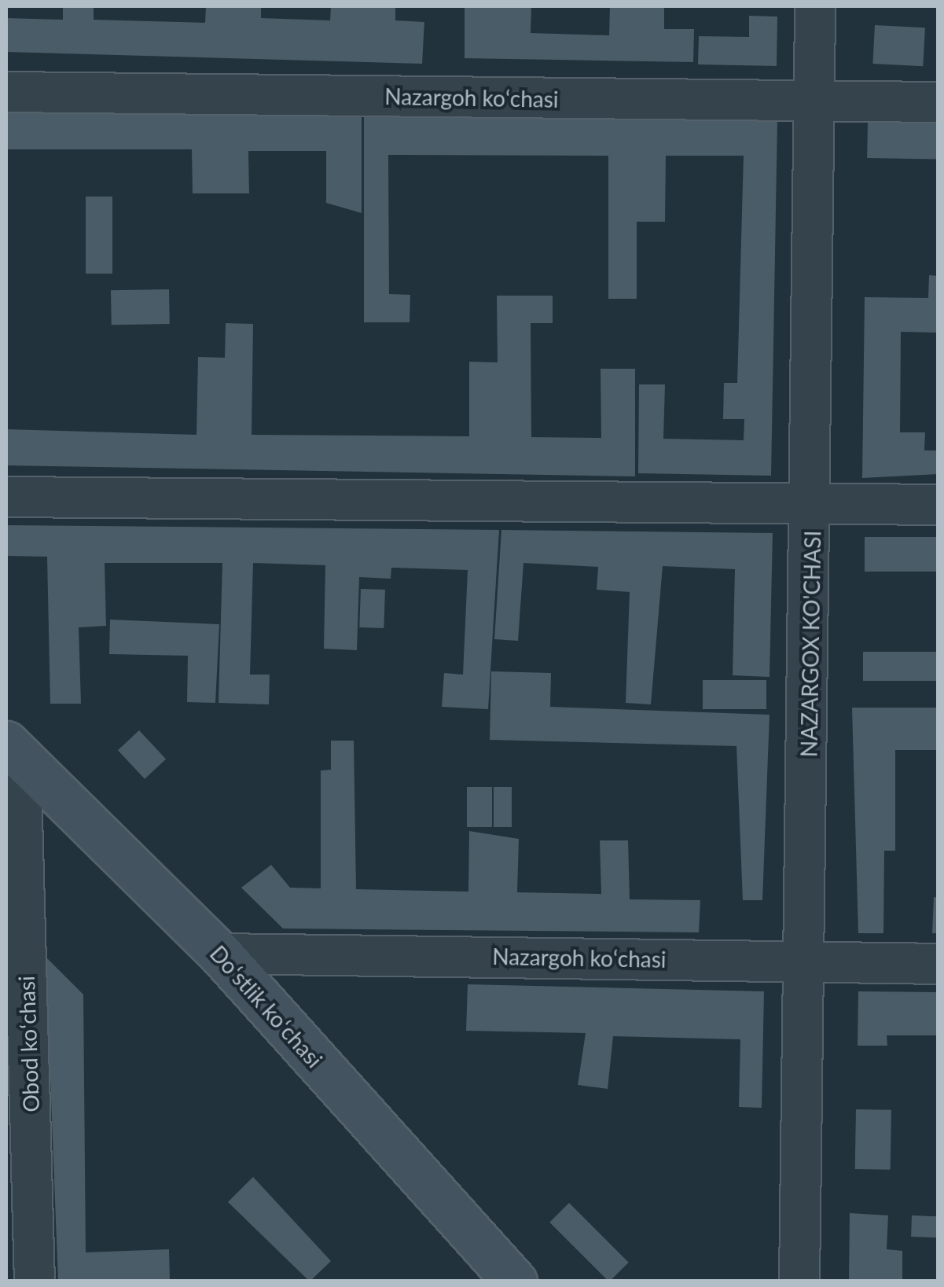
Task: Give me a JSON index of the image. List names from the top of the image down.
{
  "streets": {
    "street": [
      "Nazargoh koʻchasi",
      "NAZARGOX KO'CHASI",
      "Doʻstlik koʻchasi",
      "Obod koʻchasi"
    ]
  },
  "crossings": [
    ["Nazargoh koʻchasi", "NAZARGOX KO'CHASI"],
    ["Nazargoh koʻchasi", "Doʻstlik koʻchasi"],
    ["Doʻstlik koʻchasi", "Obod koʻchasi"]
  ]
}
